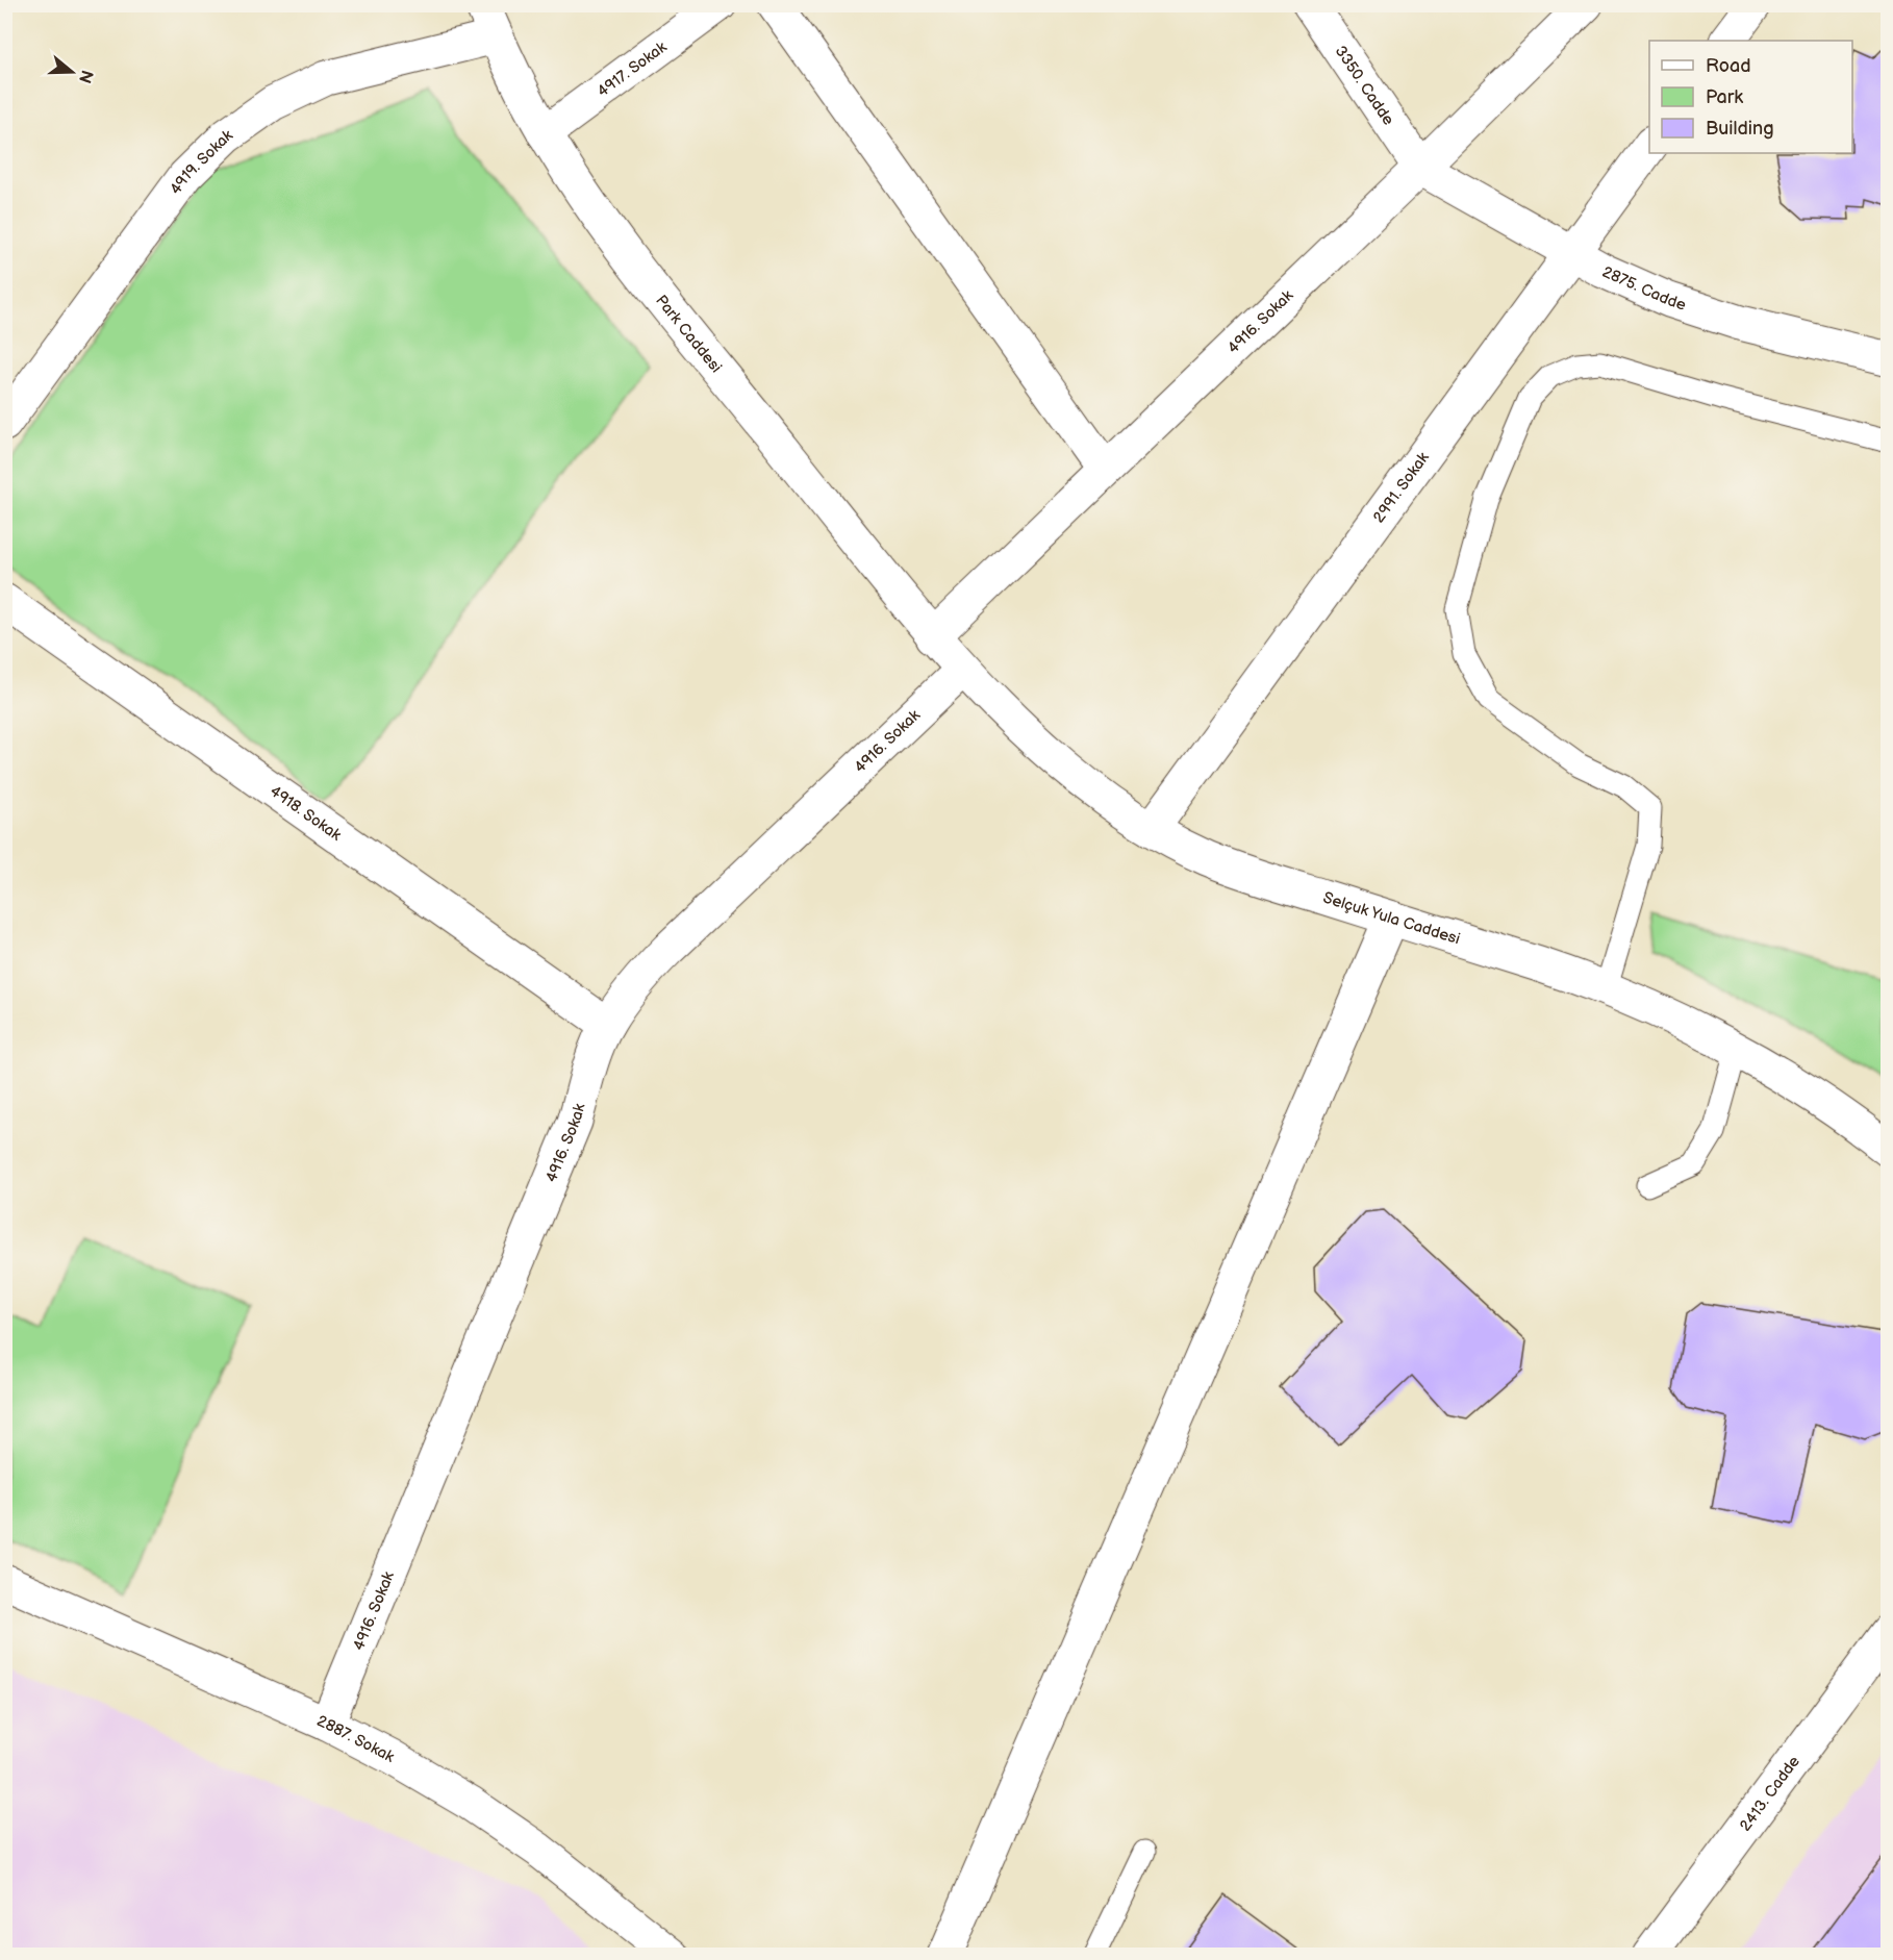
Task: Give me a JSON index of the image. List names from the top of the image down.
{
  "streets": {
    "street": [
      "4917. Sokak",
      "3350. Cadde",
      "4919. Sokak",
      "2875. Cadde",
      "4916. Sokak",
      "Park Caddesi",
      "2991. Sokak",
      "4918. Sokak",
      "Selçuk Yula Caddesi",
      "2887. Sokak",
      "2413. Cadde"
    ]
  },
  "crossings": [
    ["4917. Sokak", "Park Caddesi"],
    ["3350. Cadde", "2875. Cadde"],
    ["3350. Cadde", "4916. Sokak"],
    ["4919. Sokak", "Park Caddesi"],
    ["2875. Cadde", "4916. Sokak"],
    ["2875. Cadde", "2991. Sokak"],
    ["4916. Sokak", "Park Caddesi"],
    ["4916. Sokak", "4918. Sokak"],
    ["4916. Sokak", "Selçuk Yula Caddesi"],
    ["4916. Sokak", "2887. Sokak"],
    ["Park Caddesi", "Selçuk Yula Caddesi"],
    ["2991. Sokak", "Selçuk Yula Caddesi"]
  ],
  "legend": ["Road", "Park", "Building"],
  "north": "right"
}
